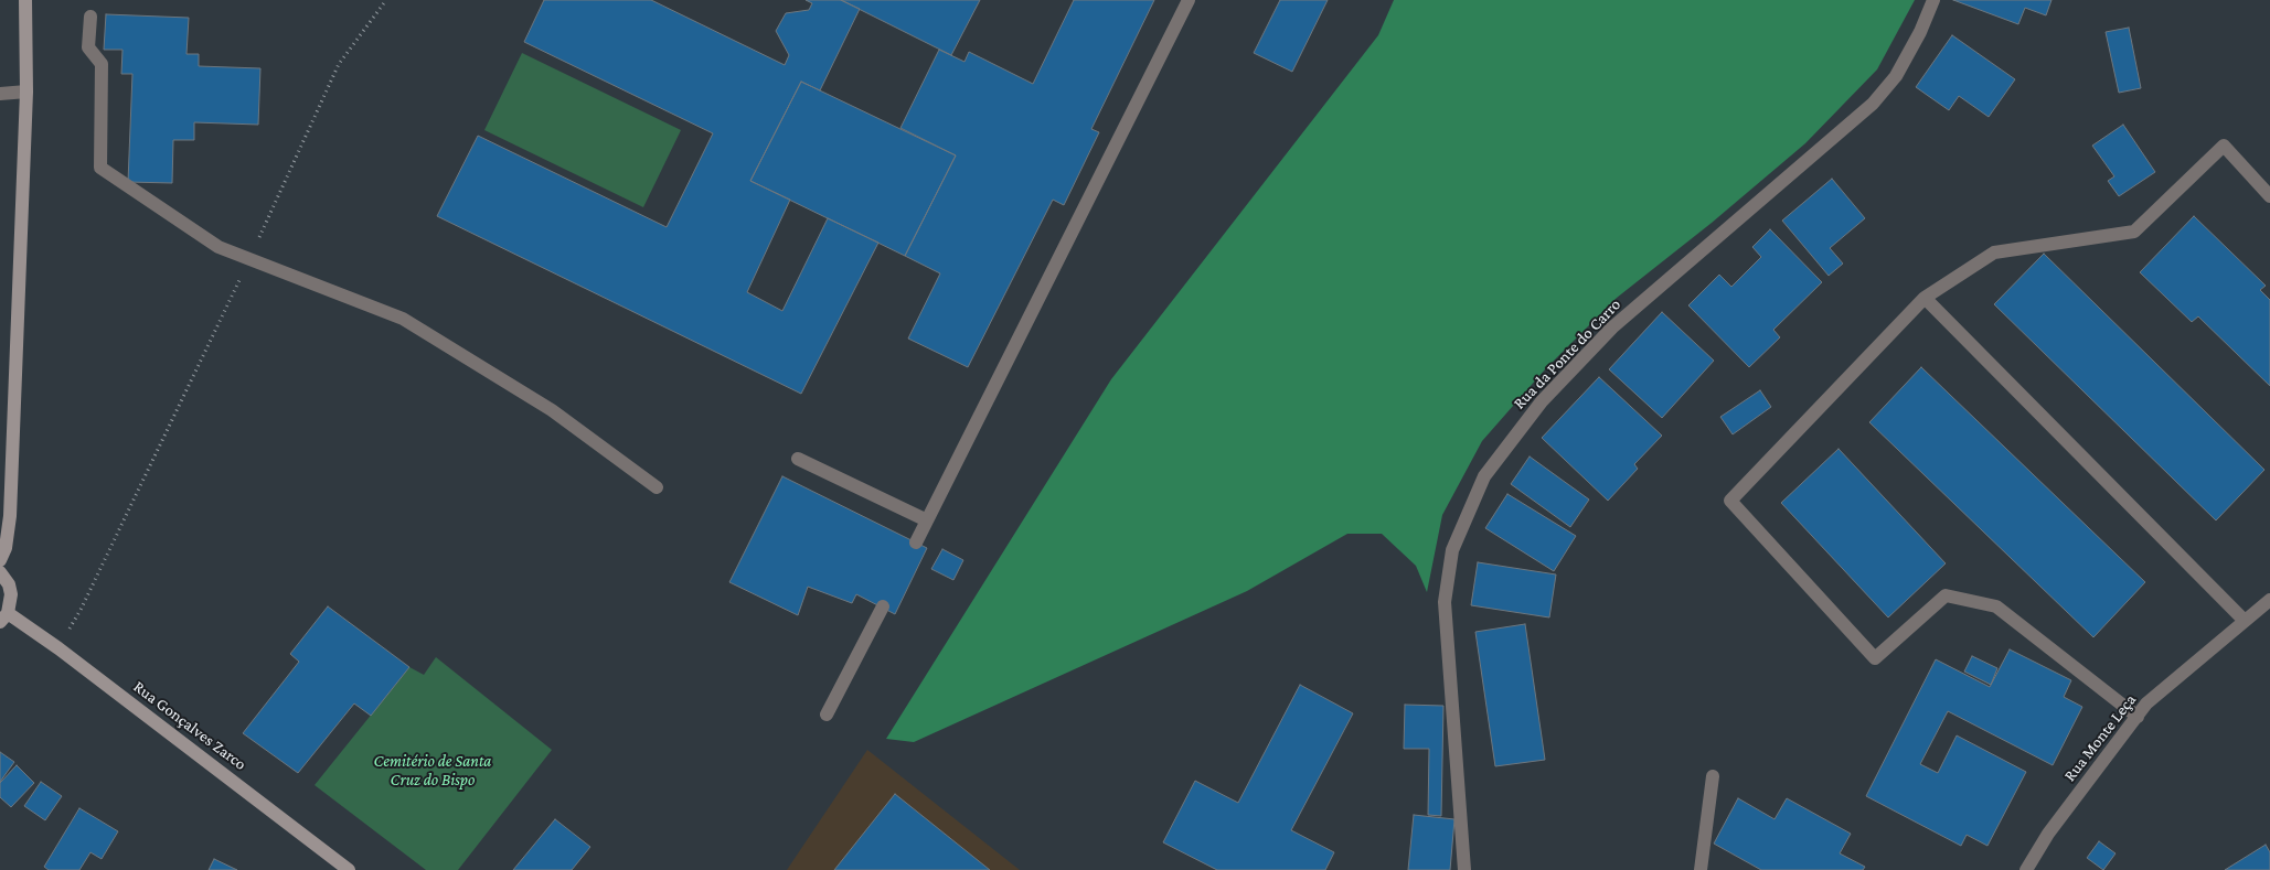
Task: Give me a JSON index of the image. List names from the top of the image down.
{
  "streets": {
    "main road": ["Rua Gonçalves Zarco"],
    "street": ["Rua da Ponte do Carro", "Rua Monte Leça"]
  },
  "parks": ["Cemitério de Santa Cruz do Bispo"]
}
